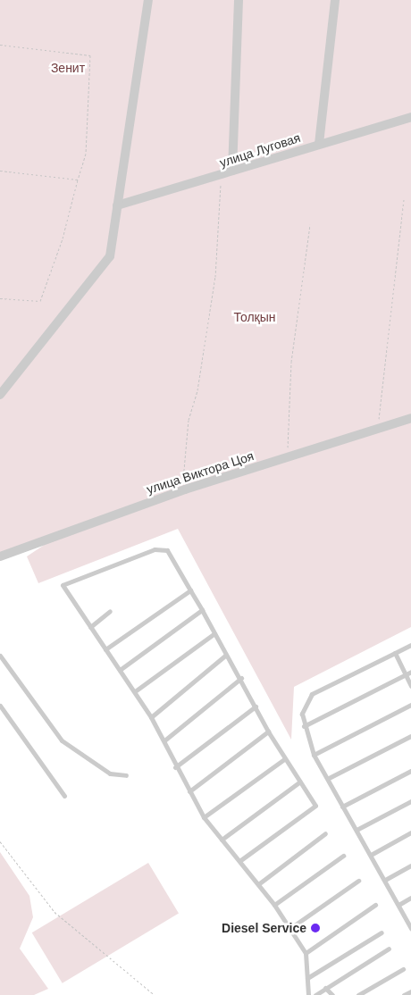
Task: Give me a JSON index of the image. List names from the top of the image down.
{
  "streets": {
    "street": ["улица Луговая", "улица Виктора Цоя"]
  },
  "parks": ["Зенит", "Толқын"],
  "places": ["Diesel Service"]
}
